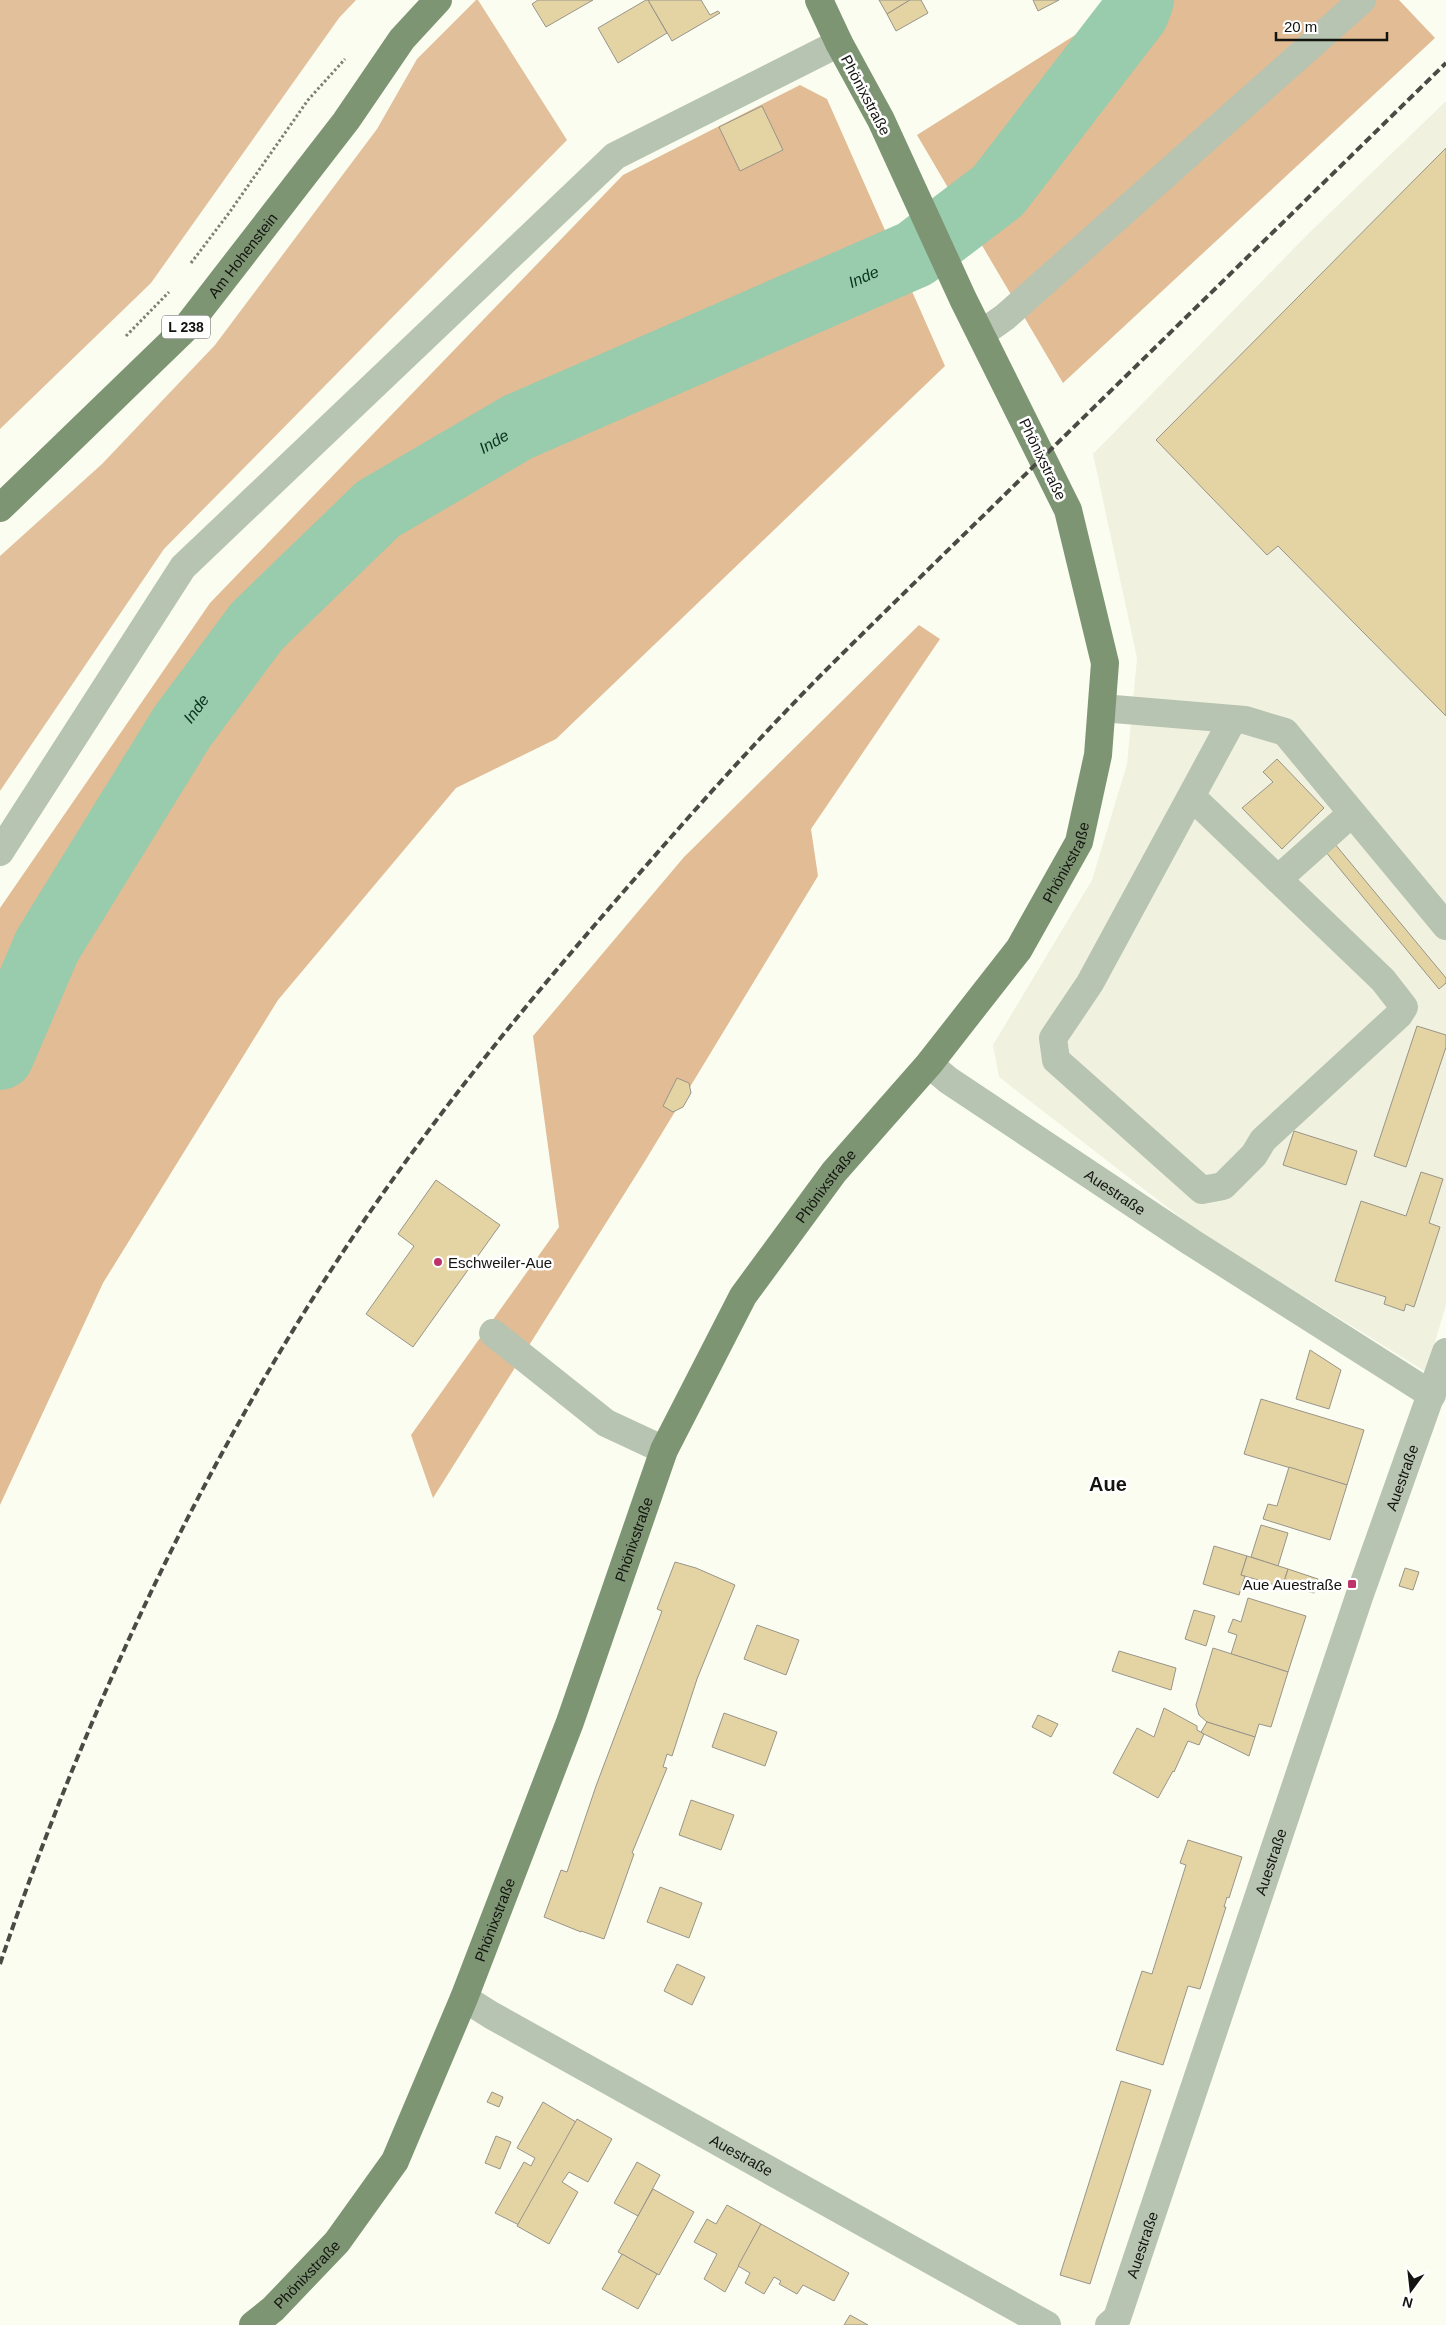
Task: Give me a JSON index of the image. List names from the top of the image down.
{
  "streets": {
    "main road": ["Phönixstraße", "Am Hohenstein", "L 238"],
    "street": ["Auestraße"]
  },
  "crossings": [
    ["Phönixstraße", "Auestraße"]
  ],
  "districts": ["Aue"],
  "water": ["Inde"],
  "places": {
    "other": ["Eschweiler-Aue"],
    "transit": ["Aue Auestraße"]
  },
  "scale_bar": "20 m",
  "north": "bottom"
}
